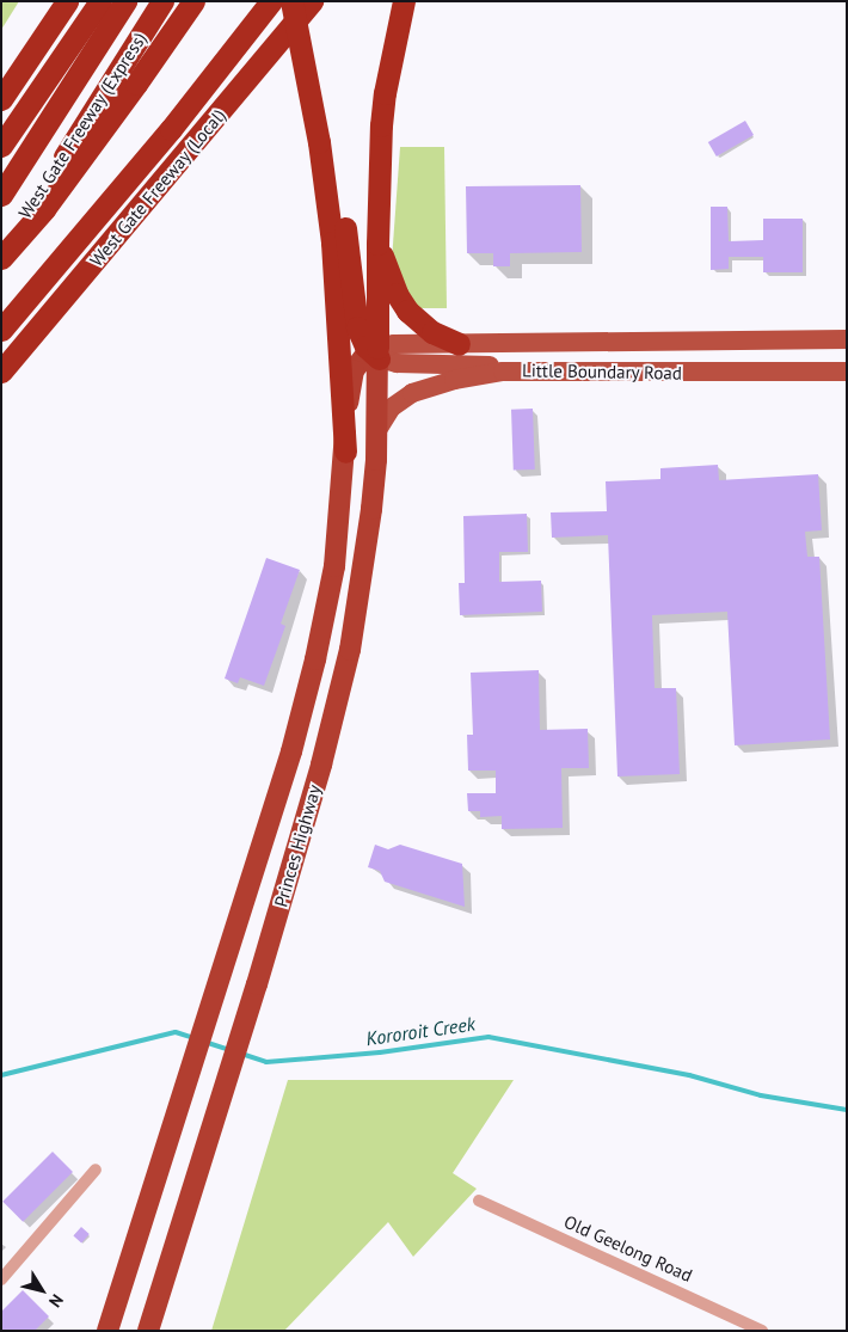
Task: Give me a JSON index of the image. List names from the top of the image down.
{
  "streets": {
    "highway": ["West Gate Freeway (Express)", "West Gate Freeway (Local)", "Princes Highway"],
    "main road": ["Little Boundary Road"],
    "street": ["Old Geelong Road"]
  },
  "crossings": [
    ["Little Boundary Road", "Princes Highway"]
  ],
  "water": ["Kororoit Creek"],
  "north": "bottom right"
}
